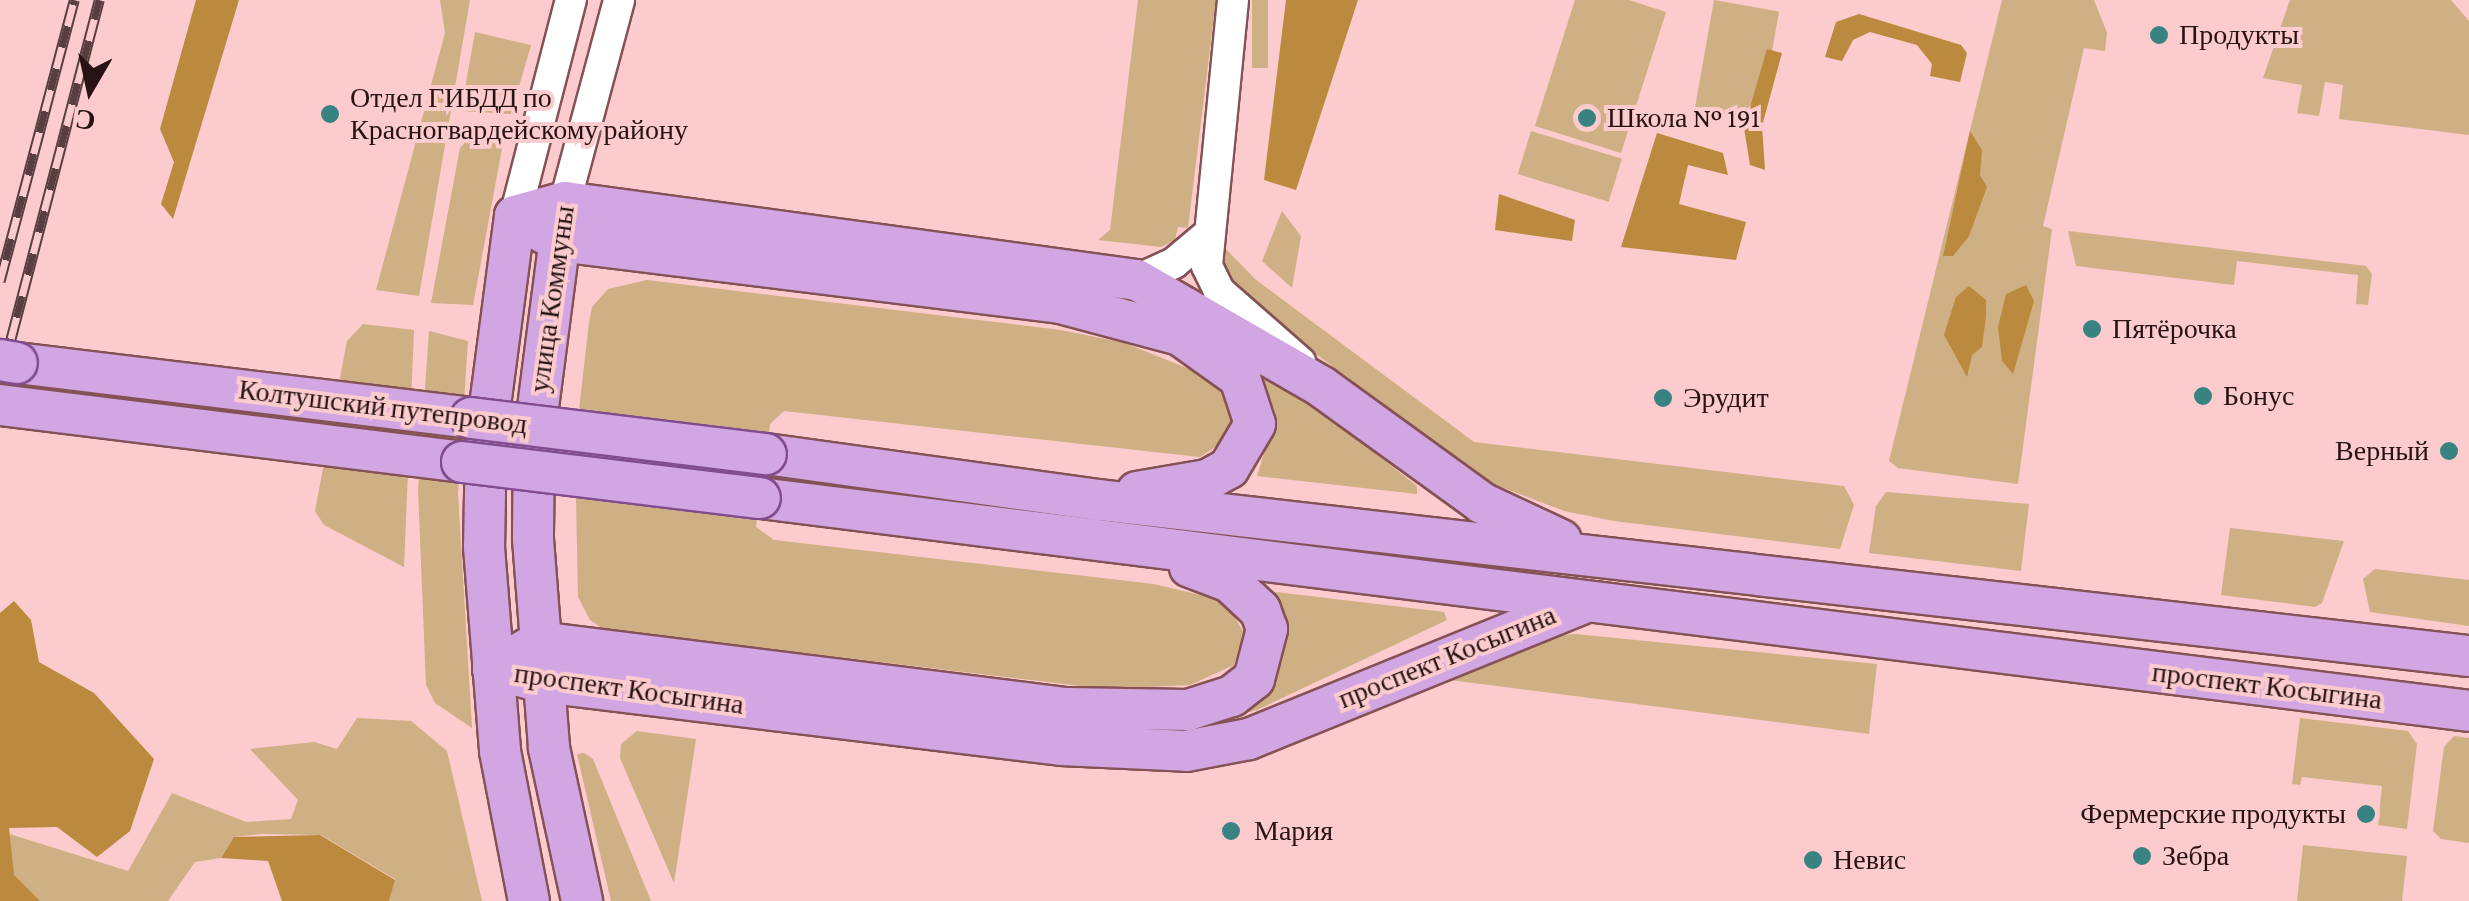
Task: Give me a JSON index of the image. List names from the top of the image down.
{
  "streets": {
    "main road": ["улица Коммуны", "Колтушский путепровод", "проспект Косыгина"]
  },
  "crossings": [
    ["улица Коммуны", "проспект Косыгина"],
    ["Колтушский путепровод", "проспект Косыгина"]
  ],
  "places": [
    "Продукты",
    "Отдел ГИБДД по Красногвардейскому району",
    "Школа № 191",
    "Пятёрочка",
    "Бонус",
    "Эрудит",
    "Верный",
    "Фермерские продукты",
    "Мария",
    "Зебра",
    "Невис"
  ],
  "north": "bottom"
}
